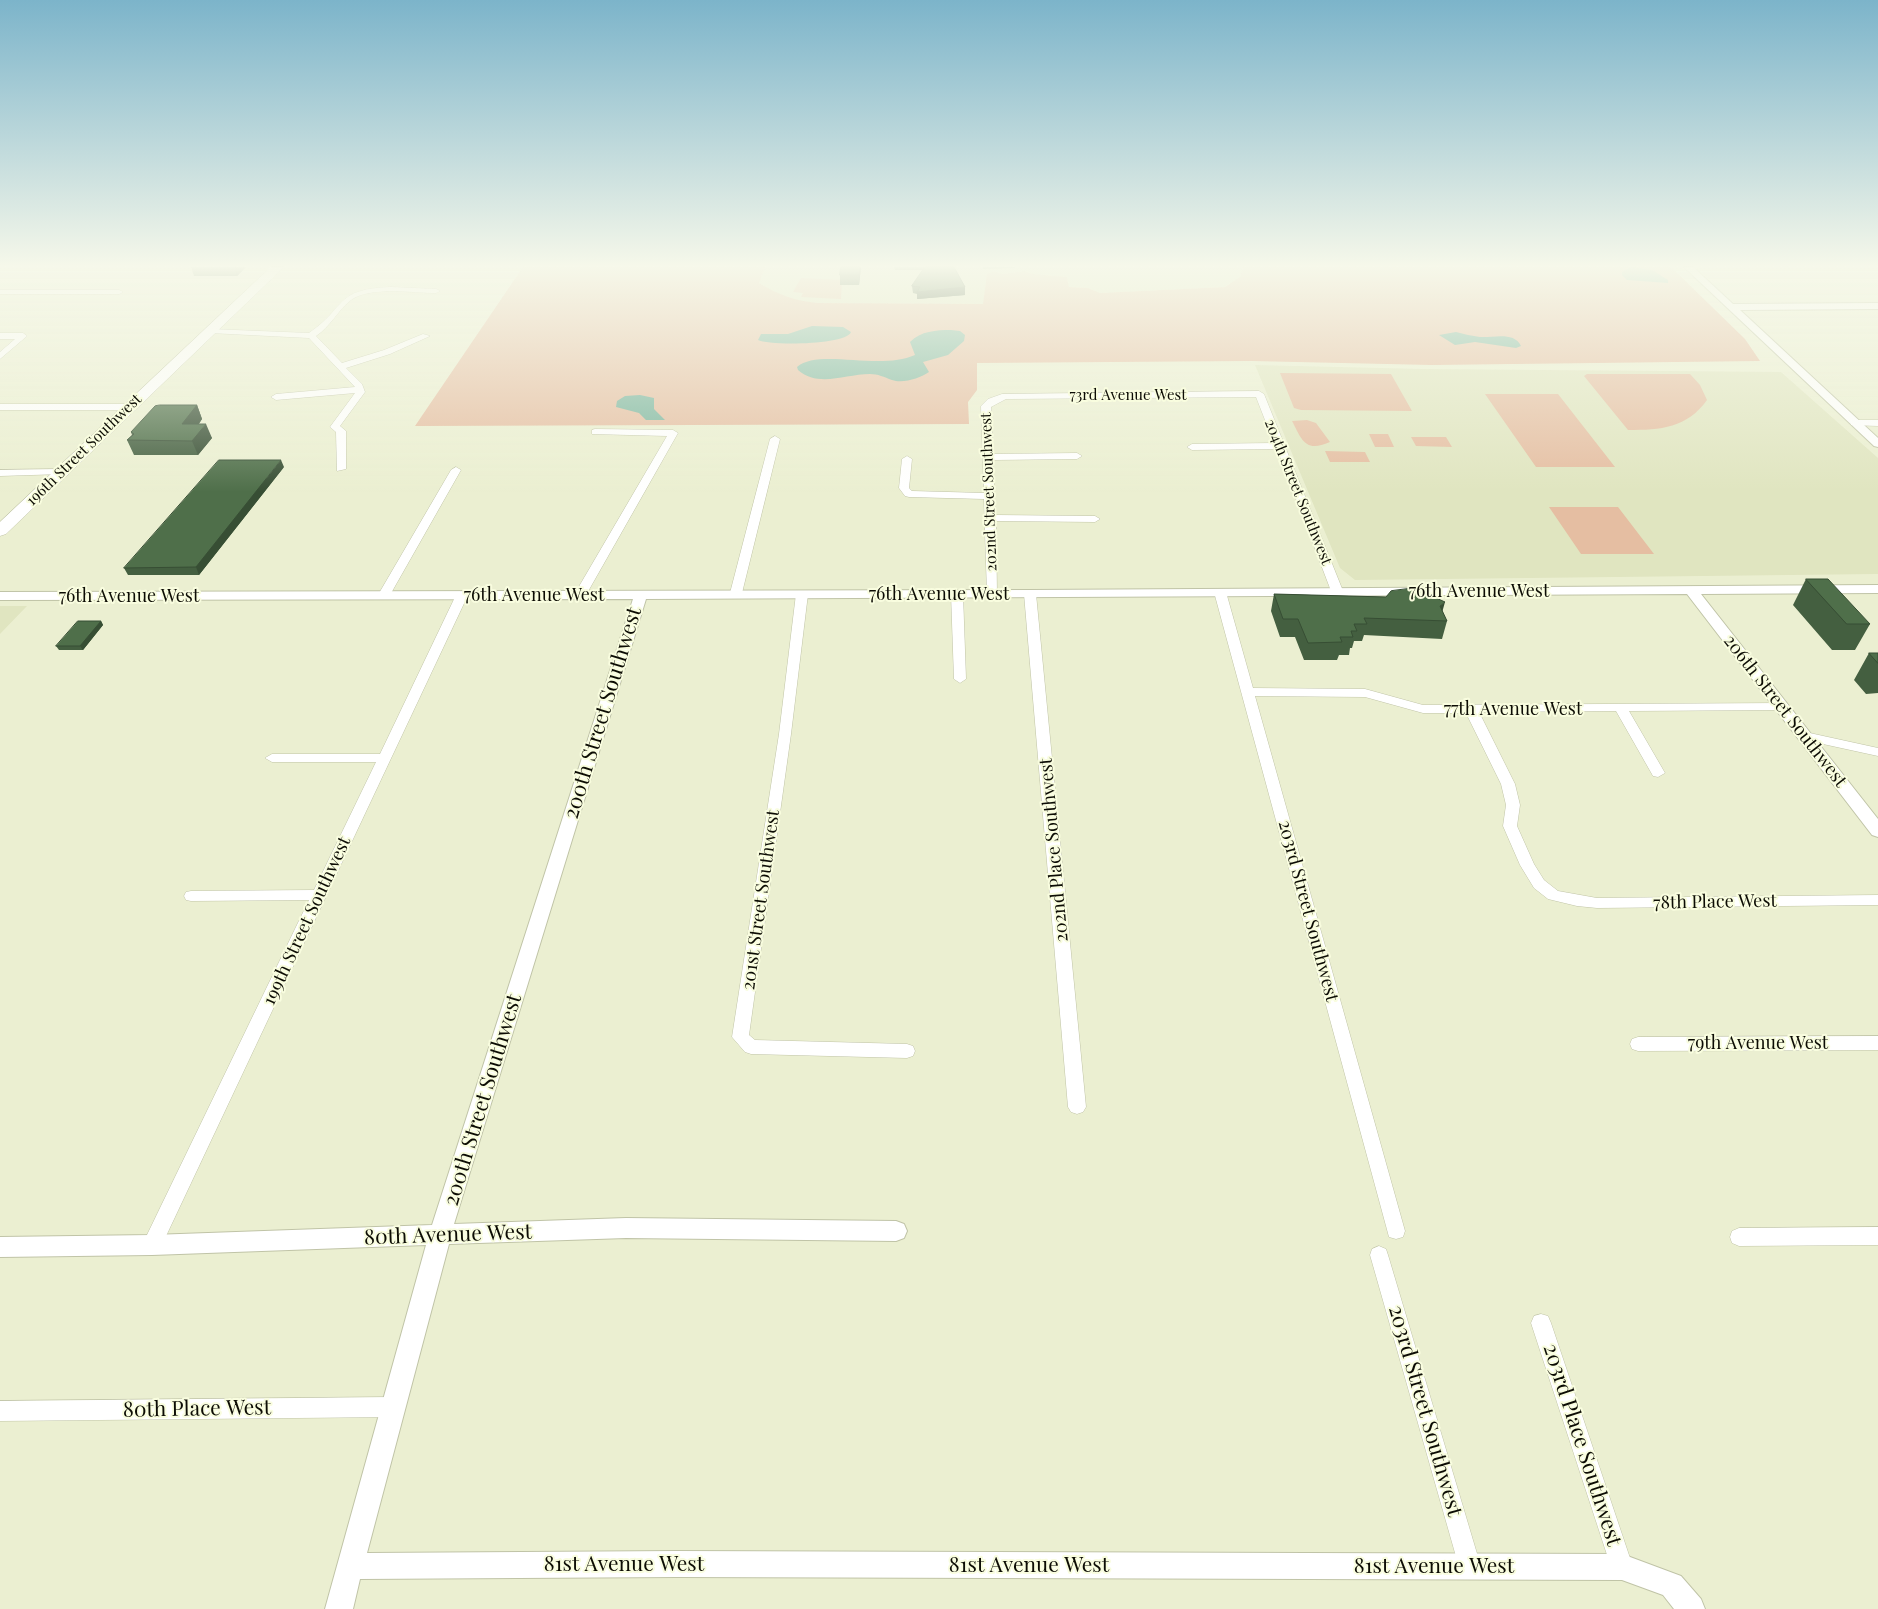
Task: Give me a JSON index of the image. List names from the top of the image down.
{
  "streets": {
    "main road": ["196th Street Southwest"],
    "street": [
      "73rd Avenue West",
      "202nd Street Southwest",
      "204th Street Southwest",
      "76th Avenue West",
      "77th Avenue West",
      "206th Street Southwest",
      "200th Street Southwest",
      "202nd Place Southwest",
      "201st Street Southwest",
      "78th Place West",
      "203rd Street Southwest",
      "199th Street Southwest",
      "79th Avenue West",
      "80th Avenue West",
      "80th Place West",
      "203rd Place Southwest",
      "81st Avenue West"
    ]
  },
  "crossings": [
    ["73rd Avenue West", "202nd Street Southwest"],
    ["73rd Avenue West", "204th Street Southwest"],
    ["202nd Street Southwest", "76th Avenue West"],
    ["204th Street Southwest", "76th Avenue West"],
    ["76th Avenue West", "206th Street Southwest"],
    ["76th Avenue West", "200th Street Southwest"],
    ["76th Avenue West", "202nd Place Southwest"],
    ["76th Avenue West", "201st Street Southwest"],
    ["76th Avenue West", "203rd Street Southwest"],
    ["76th Avenue West", "199th Street Southwest"],
    ["77th Avenue West", "206th Street Southwest"],
    ["77th Avenue West", "78th Place West"],
    ["77th Avenue West", "203rd Street Southwest"],
    ["200th Street Southwest", "80th Avenue West"],
    ["200th Street Southwest", "80th Place West"],
    ["200th Street Southwest", "81st Avenue West"],
    ["203rd Street Southwest", "81st Avenue West"],
    ["199th Street Southwest", "80th Avenue West"],
    ["203rd Place Southwest", "81st Avenue West"]
  ]
}
